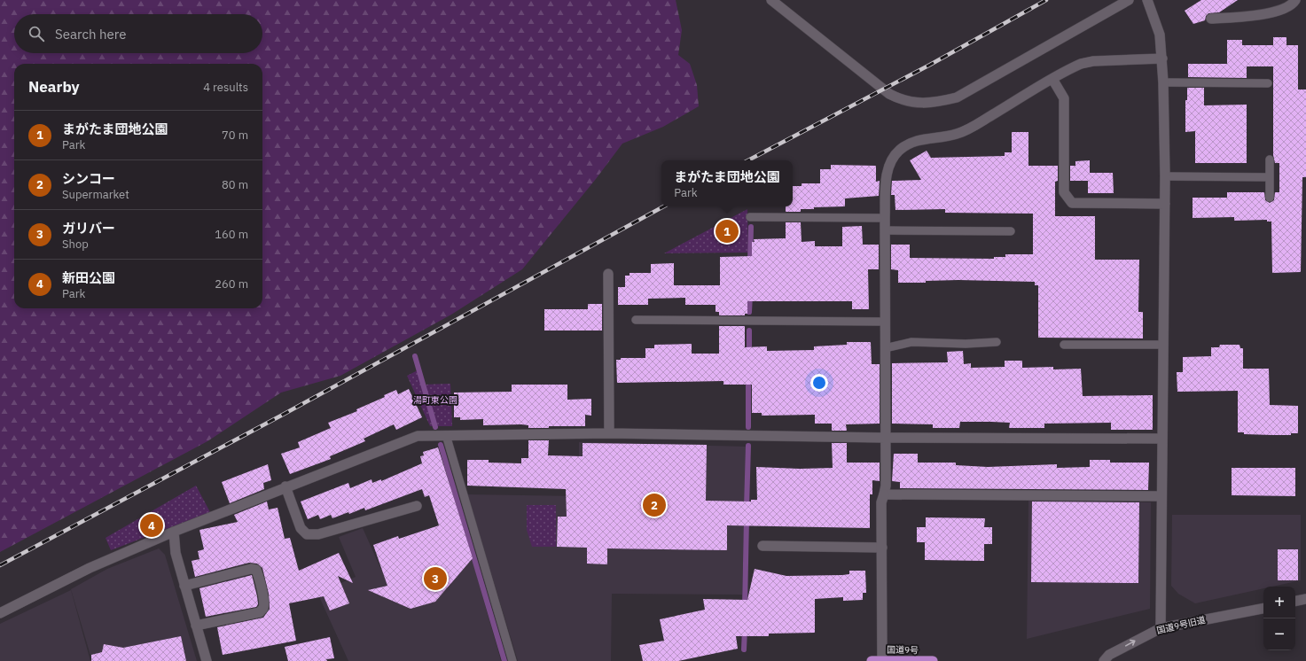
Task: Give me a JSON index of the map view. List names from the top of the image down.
{
  "streets": {
    "highway": ["国道9号"],
    "street": ["国道9号旧道"]
  },
  "one_way": ["国道9号旧道"],
  "parks": ["湯町東公園"],
  "page": {
    "search": "Search here",
    "heading": ["Nearby", "4 results"],
    "list": [
      {
        "mark": "1",
        "name": "まがたま団地公園",
        "note": "Park",
        "value": "70 m"
      },
      {
        "mark": "2",
        "name": "シンコー",
        "note": "Supermarket",
        "value": "80 m"
      },
      {
        "mark": "3",
        "name": "ガリバー",
        "note": "Shop",
        "value": "160 m"
      },
      {
        "mark": "4",
        "name": "新田公園",
        "note": "Park",
        "value": "260 m"
      }
    ],
    "popup": ["まがたま団地公園", "Park"],
    "pins": [
      "1",
      "2",
      "4",
      "3"
    ],
    "map_buttons": ["+", "−"]
  }
}
